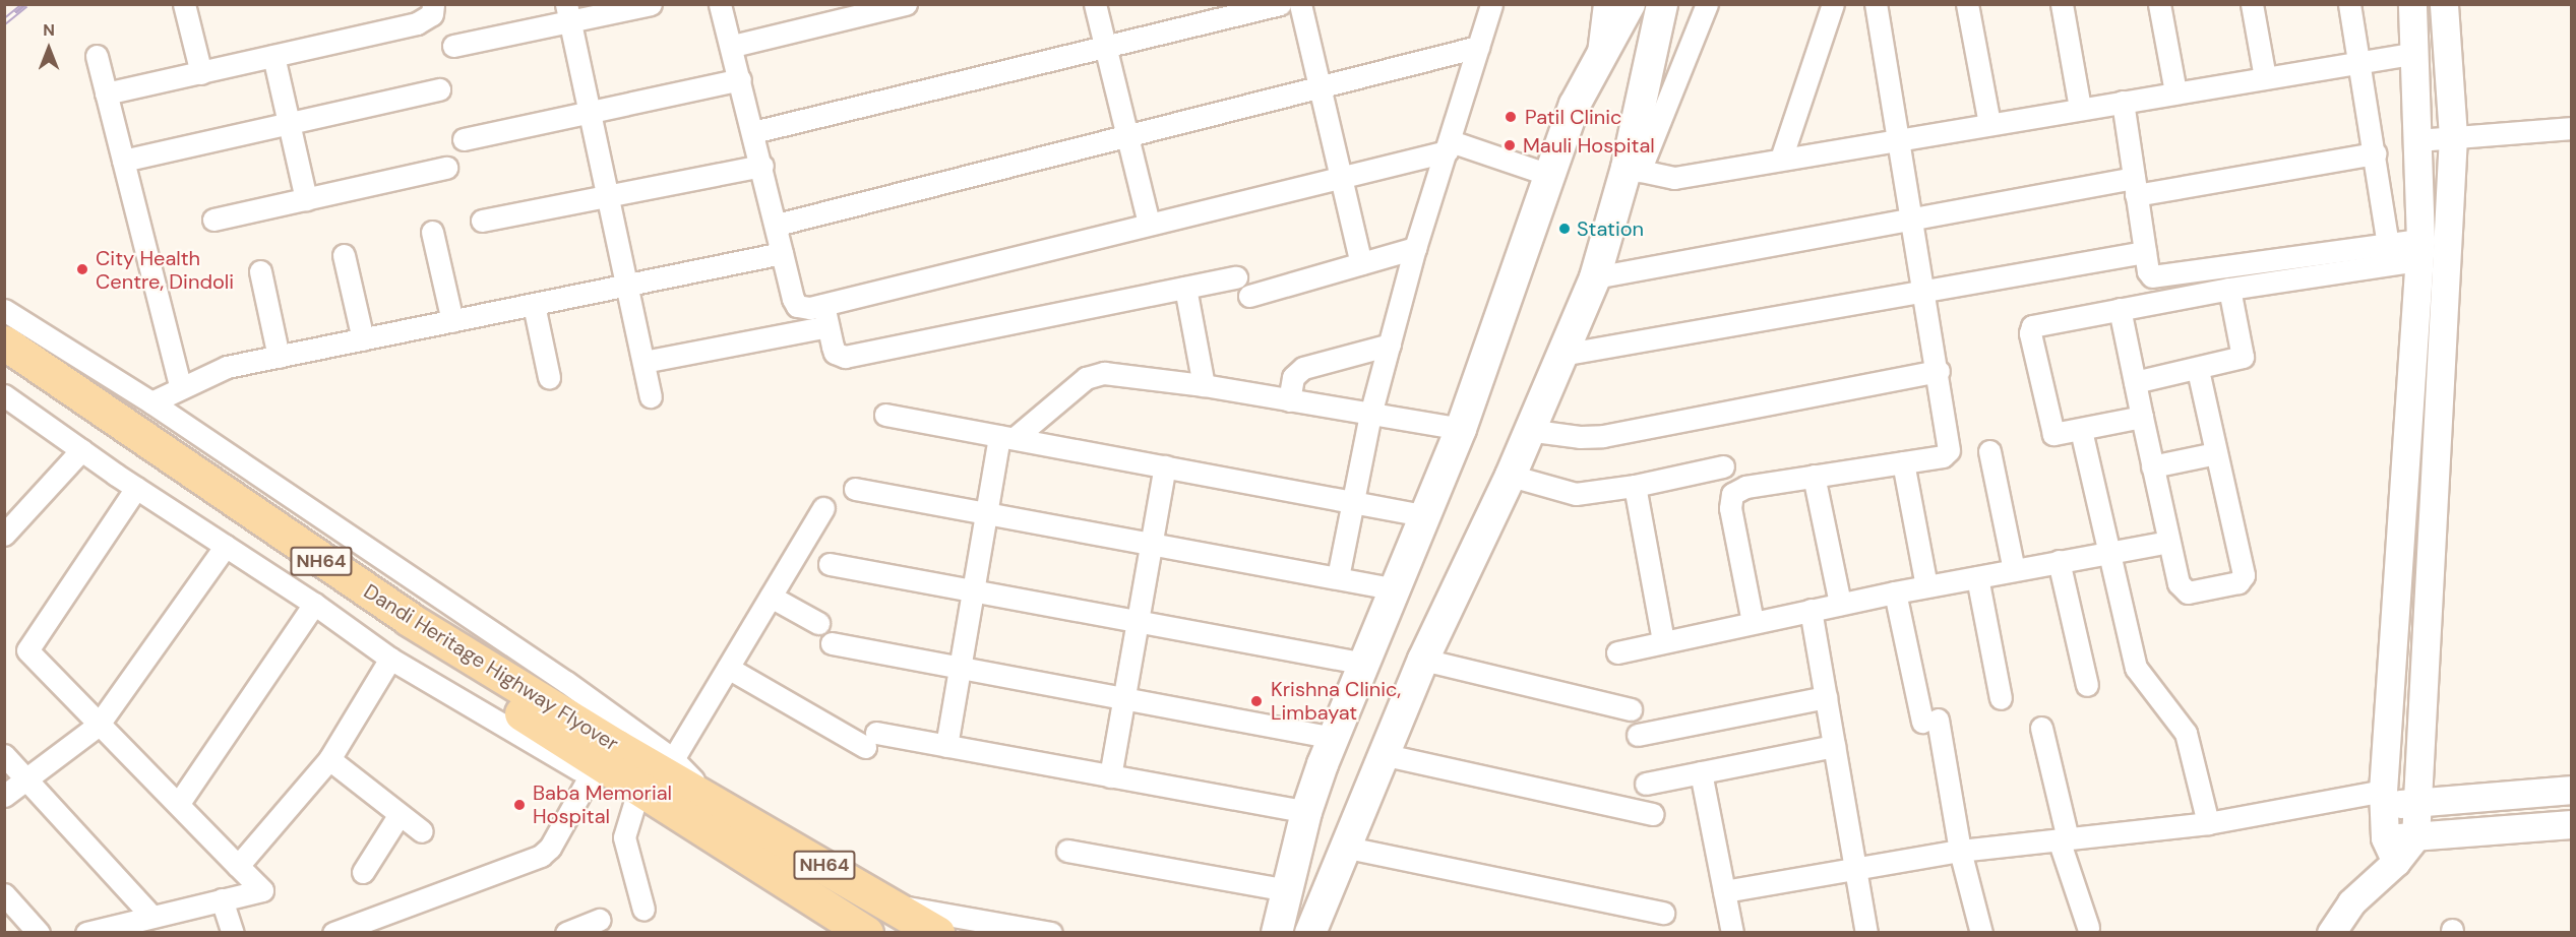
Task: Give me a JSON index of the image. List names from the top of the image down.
{
  "streets": {
    "main road": ["NH64", "Dandi Heritage Highway Flyover"]
  },
  "crossings": [
    ["NH64", "Dandi Heritage Highway Flyover"]
  ],
  "places": [
    "Patil Clinic",
    "Mauli Hospital",
    "Station",
    "City Health Centre, Dindoli",
    "Krishna Clinic, Limbayat",
    "Baba Memorial Hospital"
  ],
  "north": "top"
}
